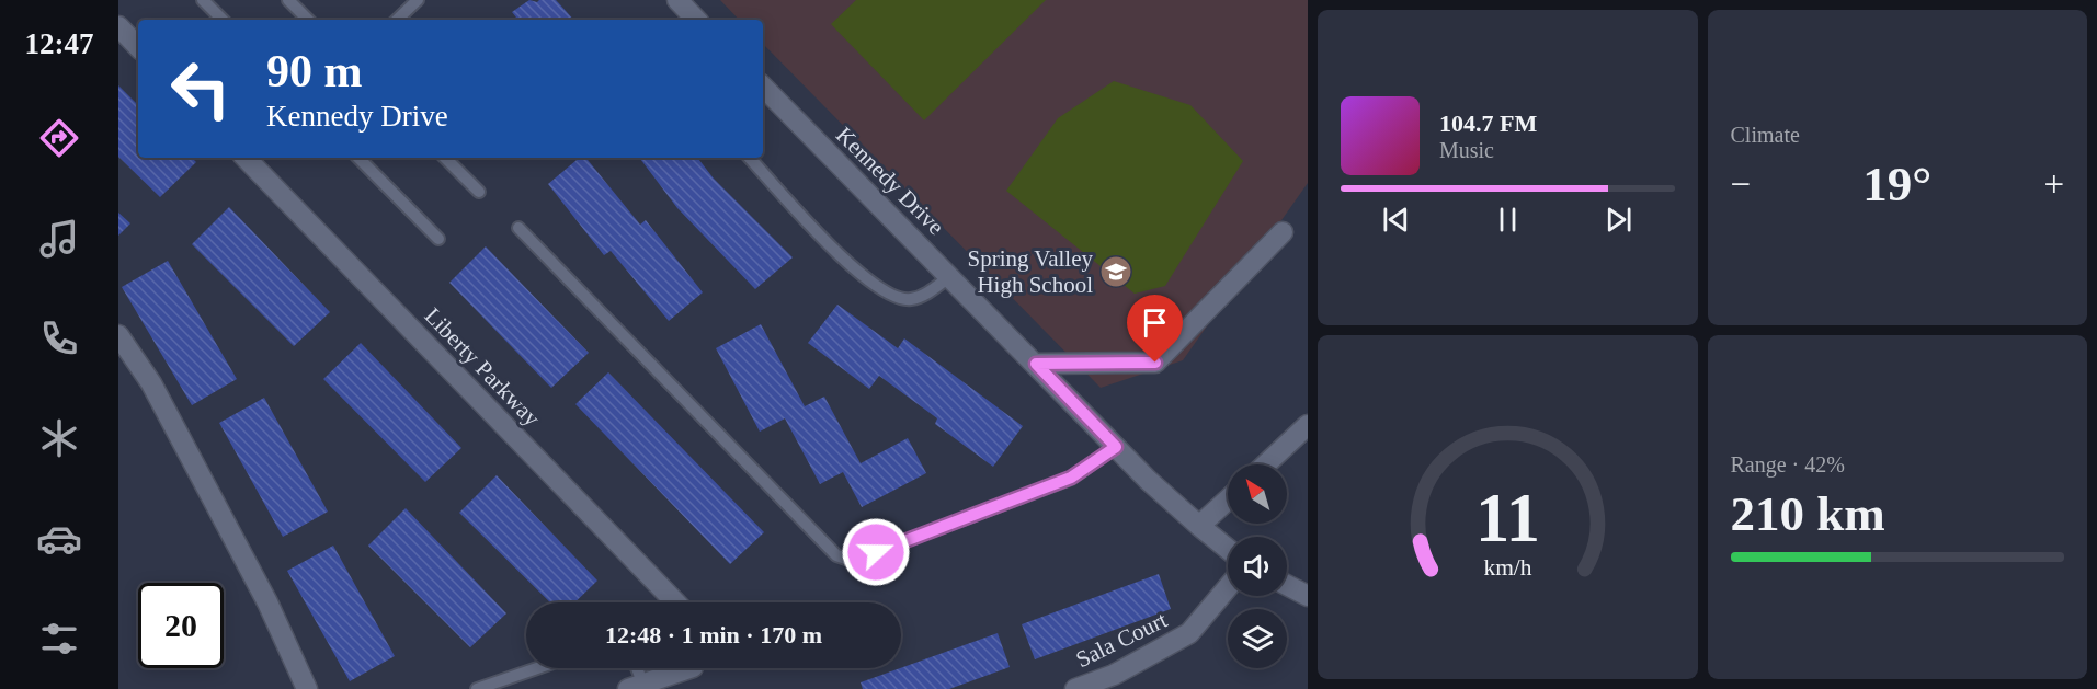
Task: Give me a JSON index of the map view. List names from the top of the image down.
{
  "streets": {
    "street": ["Kennedy Drive", "Liberty Parkway", "Sala Court"]
  },
  "places": {
    "school or university": ["Spring Valley High School"]
  },
  "north": "top left",
  "page": {
    "tabs": "12:47",
    "tile": [
      "Climate",
      ["Range · 42%", "210 km"]
    ],
    "turn": ["90 m", "Kennedy Drive"],
    "song": ["104.7 FM", "Music"],
    "heat": ["−", "19°", "+"],
    "limit": "20",
    "trip": "12:48 · 1 min · 170 m",
    "gauge": ["11", "km/h"]
  }
}
